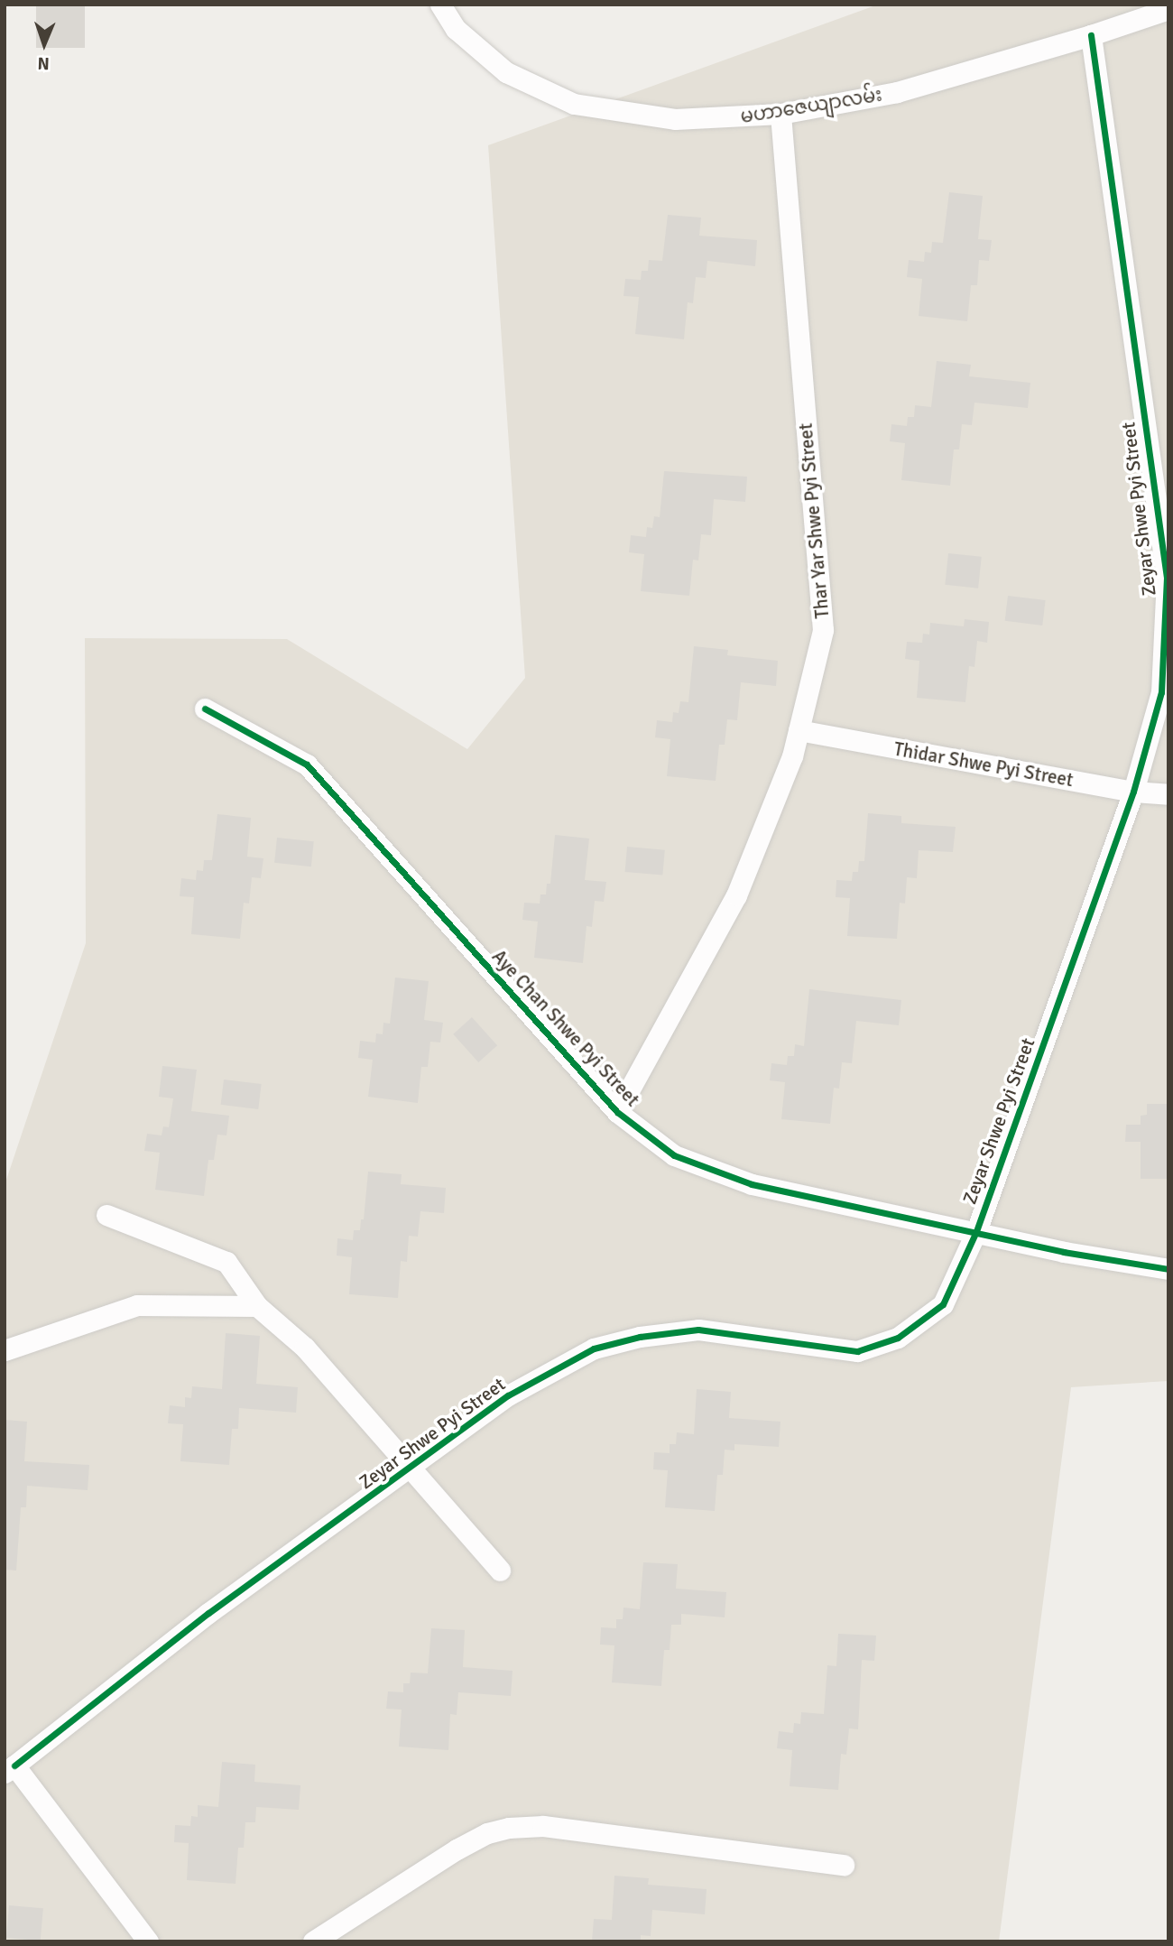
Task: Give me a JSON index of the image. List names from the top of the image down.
{
  "streets": {
    "street": [
      "မဟာဇေယျာလမ်း",
      "Zeyar Shwe Pyi Street",
      "Thar Yar Shwe Pyi Street",
      "Thidar Shwe Pyi Street",
      "Aye Chan Shwe Pyi Street"
    ]
  },
  "crossings": [
    ["မဟာဇေယျာလမ်း", "Zeyar Shwe Pyi Street"],
    ["မဟာဇေယျာလမ်း", "Thar Yar Shwe Pyi Street"],
    ["Zeyar Shwe Pyi Street", "Thidar Shwe Pyi Street"],
    ["Zeyar Shwe Pyi Street", "Aye Chan Shwe Pyi Street"],
    ["Thar Yar Shwe Pyi Street", "Thidar Shwe Pyi Street"],
    ["Thar Yar Shwe Pyi Street", "Aye Chan Shwe Pyi Street"]
  ],
  "north": "bottom"
}
